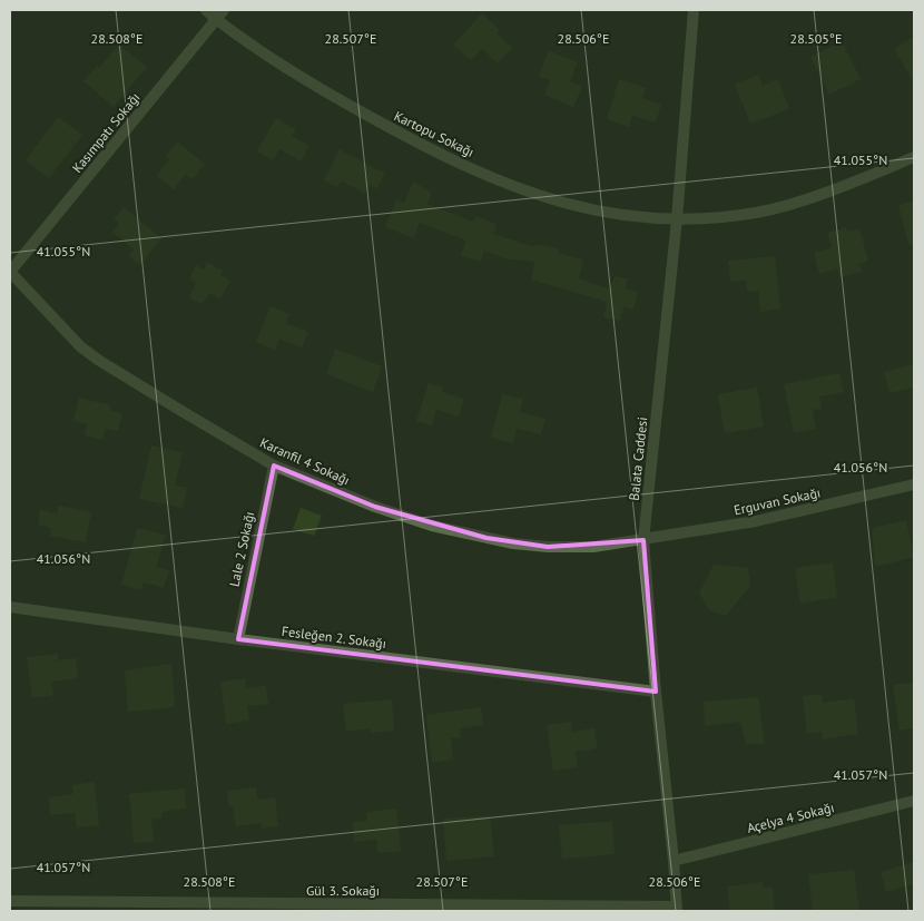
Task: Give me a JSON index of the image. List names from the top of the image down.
{
  "streets": {
    "street": [
      "Kasımpatı Sokağı",
      "Kartopu Sokağı",
      "Balata Caddesi",
      "Karanfil 4 Sokağı",
      "Erguvan Sokağı",
      "Lale 2 Sokağı",
      "Fesleğen 2. Sokağı",
      "Açelya 4 Sokağı",
      "Gül 3. Sokağı"
    ]
  },
  "crossings": [
    ["Kasımpatı Sokağı", "Kartopu Sokağı"],
    ["Kasımpatı Sokağı", "Karanfil 4 Sokağı"],
    ["Kartopu Sokağı", "Balata Caddesi"],
    ["Balata Caddesi", "Karanfil 4 Sokağı"],
    ["Balata Caddesi", "Erguvan Sokağı"],
    ["Balata Caddesi", "Fesleğen 2. Sokağı"],
    ["Balata Caddesi", "Açelya 4 Sokağı"],
    ["Balata Caddesi", "Gül 3. Sokağı"],
    ["Karanfil 4 Sokağı", "Erguvan Sokağı"],
    ["Karanfil 4 Sokağı", "Lale 2 Sokağı"],
    ["Lale 2 Sokağı", "Fesleğen 2. Sokağı"]
  ],
  "coordinates": [
    "28.508°E",
    "28.507°E",
    "28.506°E",
    "28.505°E",
    "41.055°N",
    "41.056°N",
    "41.057°N"
  ]
}
